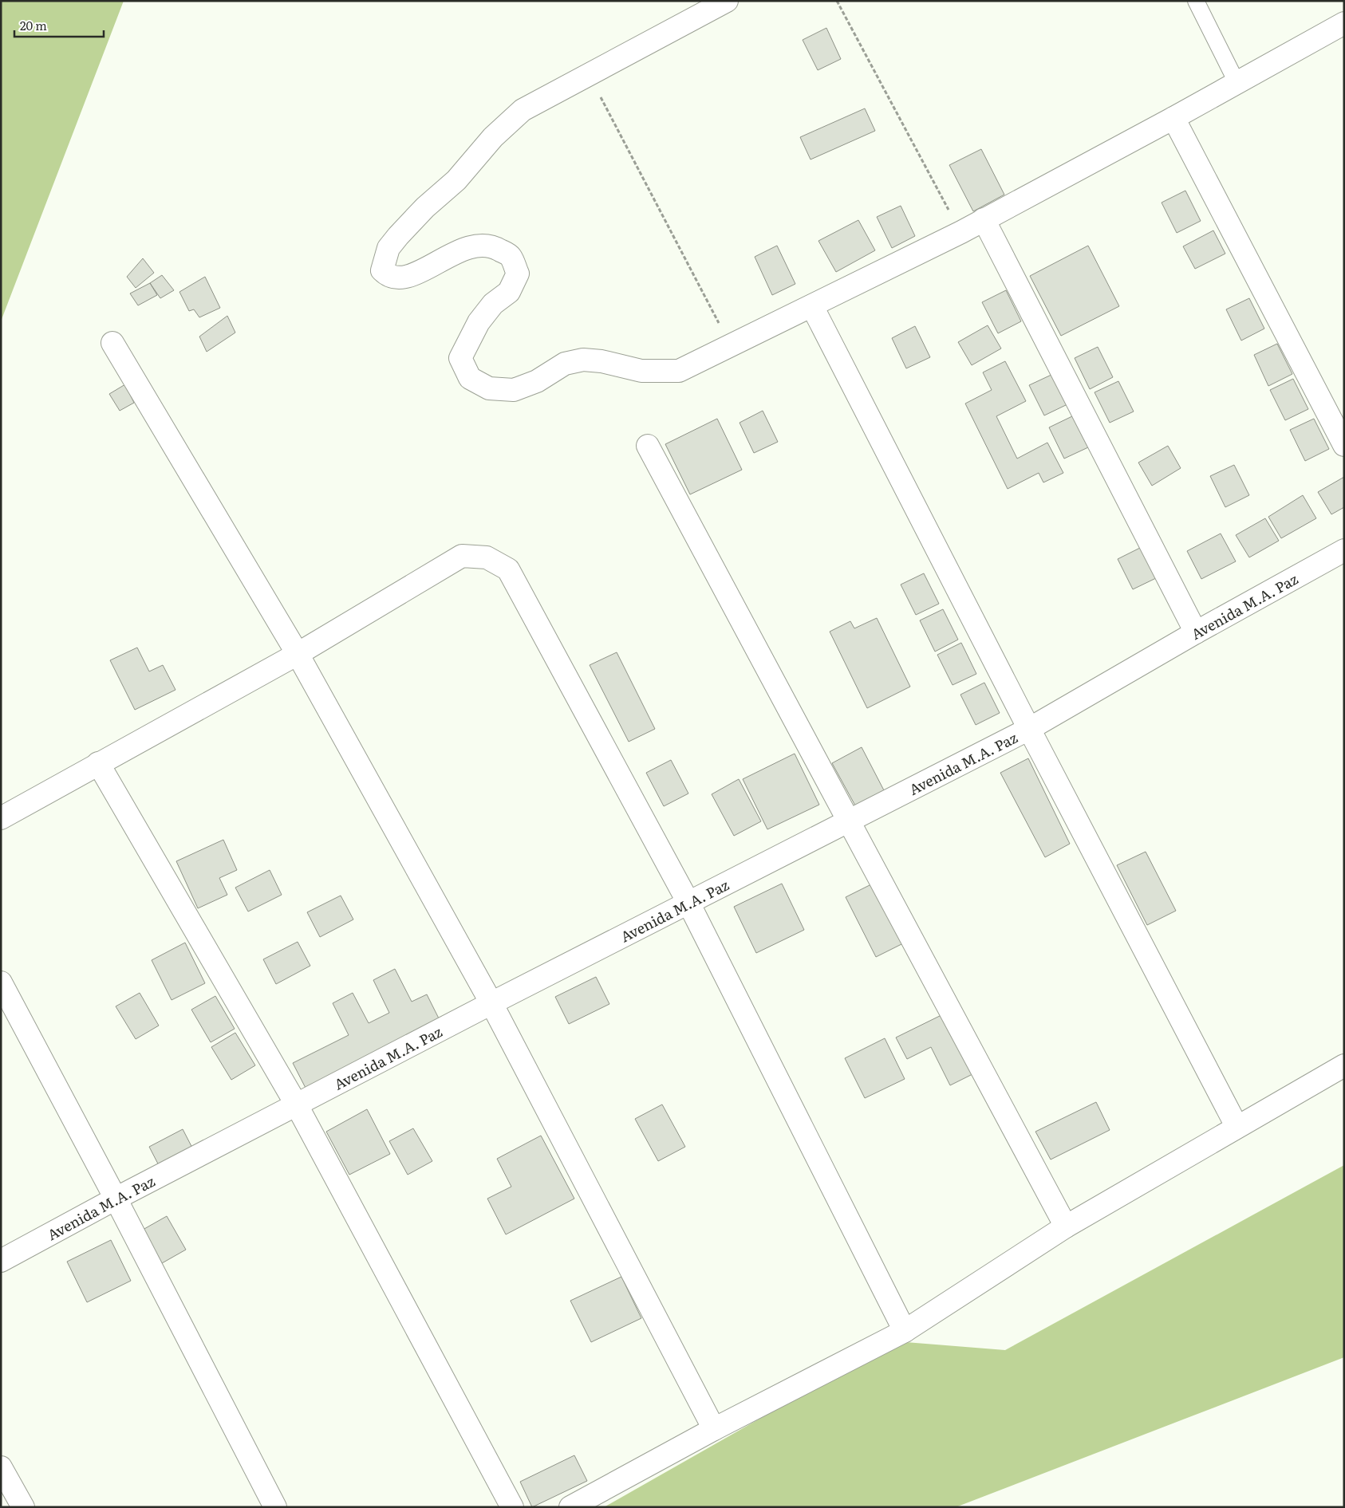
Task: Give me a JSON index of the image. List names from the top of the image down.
{
  "streets": {
    "street": ["Avenida M.A. Paz"]
  },
  "scale_bar": "20 m"
}
